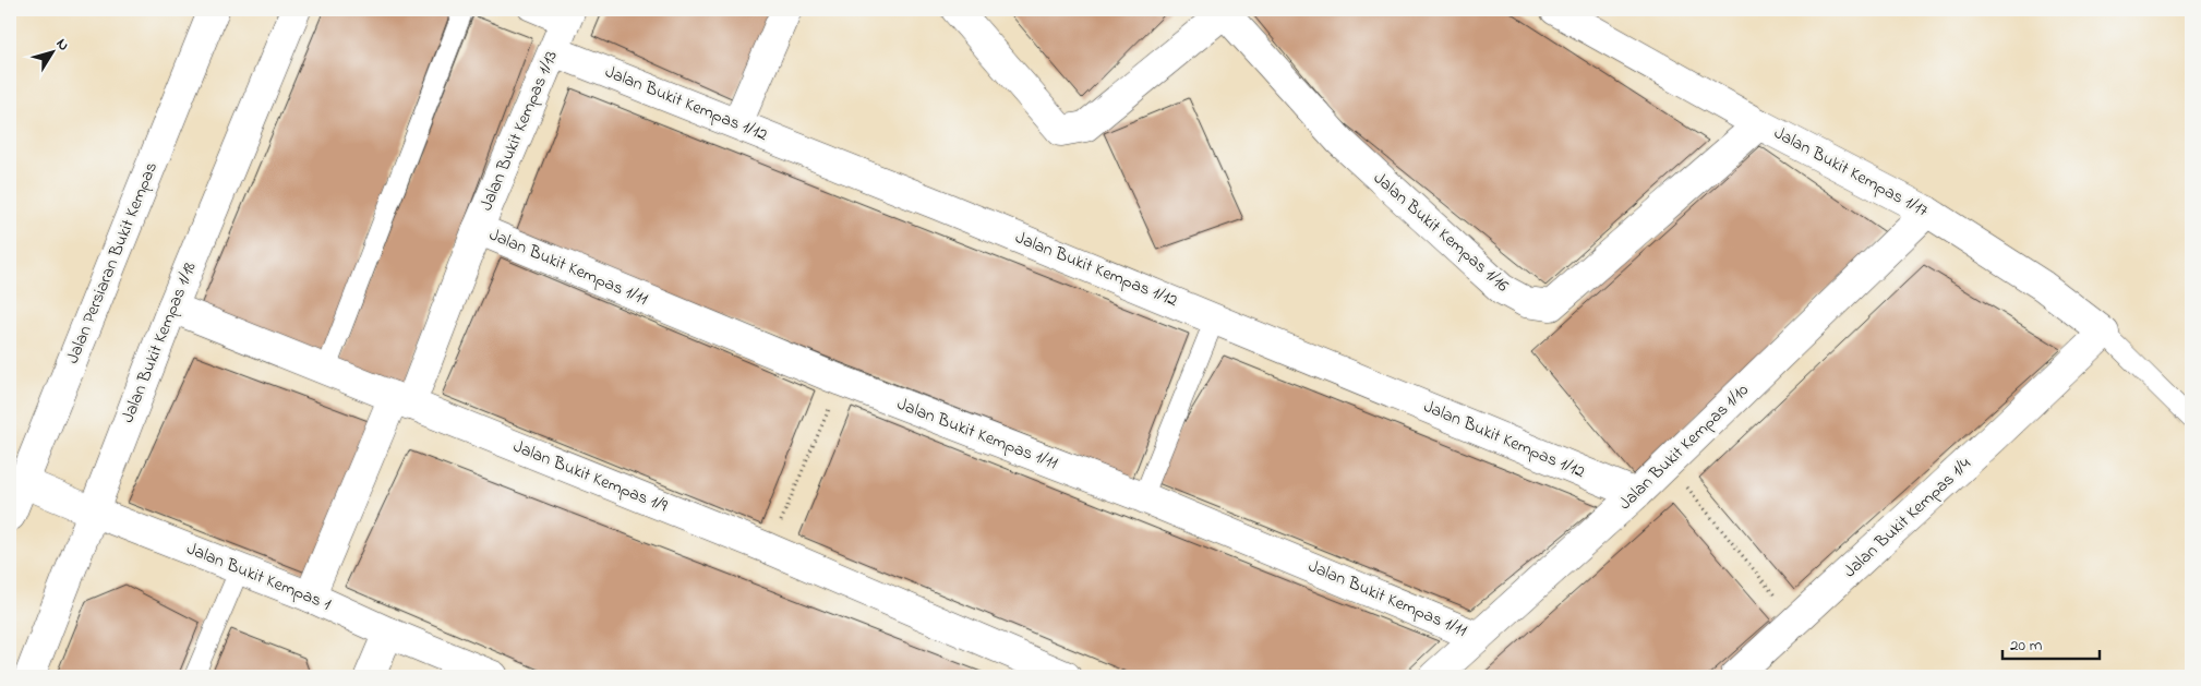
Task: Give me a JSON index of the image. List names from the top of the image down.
{
  "streets": {
    "street": [
      "Jalan Bukit Kempas 1/12",
      "Jalan Bukit Kempas 1/13",
      "Jalan Bukit Kempas 1/17",
      "Jalan Bukit Kempas 1/16",
      "Jalan Persiaran Bukit Kempas",
      "Jalan Bukit Kempas 1/11",
      "Jalan Bukit Kempas 1/18",
      "Jalan Bukit Kempas 1/10",
      "Jalan Bukit Kempas 1/9",
      "Jalan Bukit Kempas 1/4",
      "Jalan Bukit Kempas 1"
    ]
  },
  "crossings": [
    ["Jalan Bukit Kempas 1/12", "Jalan Bukit Kempas 1/13"],
    ["Jalan Bukit Kempas 1/12", "Jalan Bukit Kempas 1/10"],
    ["Jalan Bukit Kempas 1/13", "Jalan Bukit Kempas 1/11"],
    ["Jalan Bukit Kempas 1/13", "Jalan Bukit Kempas 1/9"],
    ["Jalan Bukit Kempas 1/13", "Jalan Bukit Kempas 1"],
    ["Jalan Bukit Kempas 1/17", "Jalan Bukit Kempas 1/16"],
    ["Jalan Bukit Kempas 1/17", "Jalan Bukit Kempas 1/10"],
    ["Jalan Bukit Kempas 1/17", "Jalan Bukit Kempas 1/4"],
    ["Jalan Persiaran Bukit Kempas", "Jalan Bukit Kempas 1"],
    ["Jalan Bukit Kempas 1/11", "Jalan Bukit Kempas 1/10"],
    ["Jalan Bukit Kempas 1/18", "Jalan Bukit Kempas 1/9"],
    ["Jalan Bukit Kempas 1/18", "Jalan Bukit Kempas 1"]
  ],
  "scale_bar": "20 m",
  "north": "top right"
}
